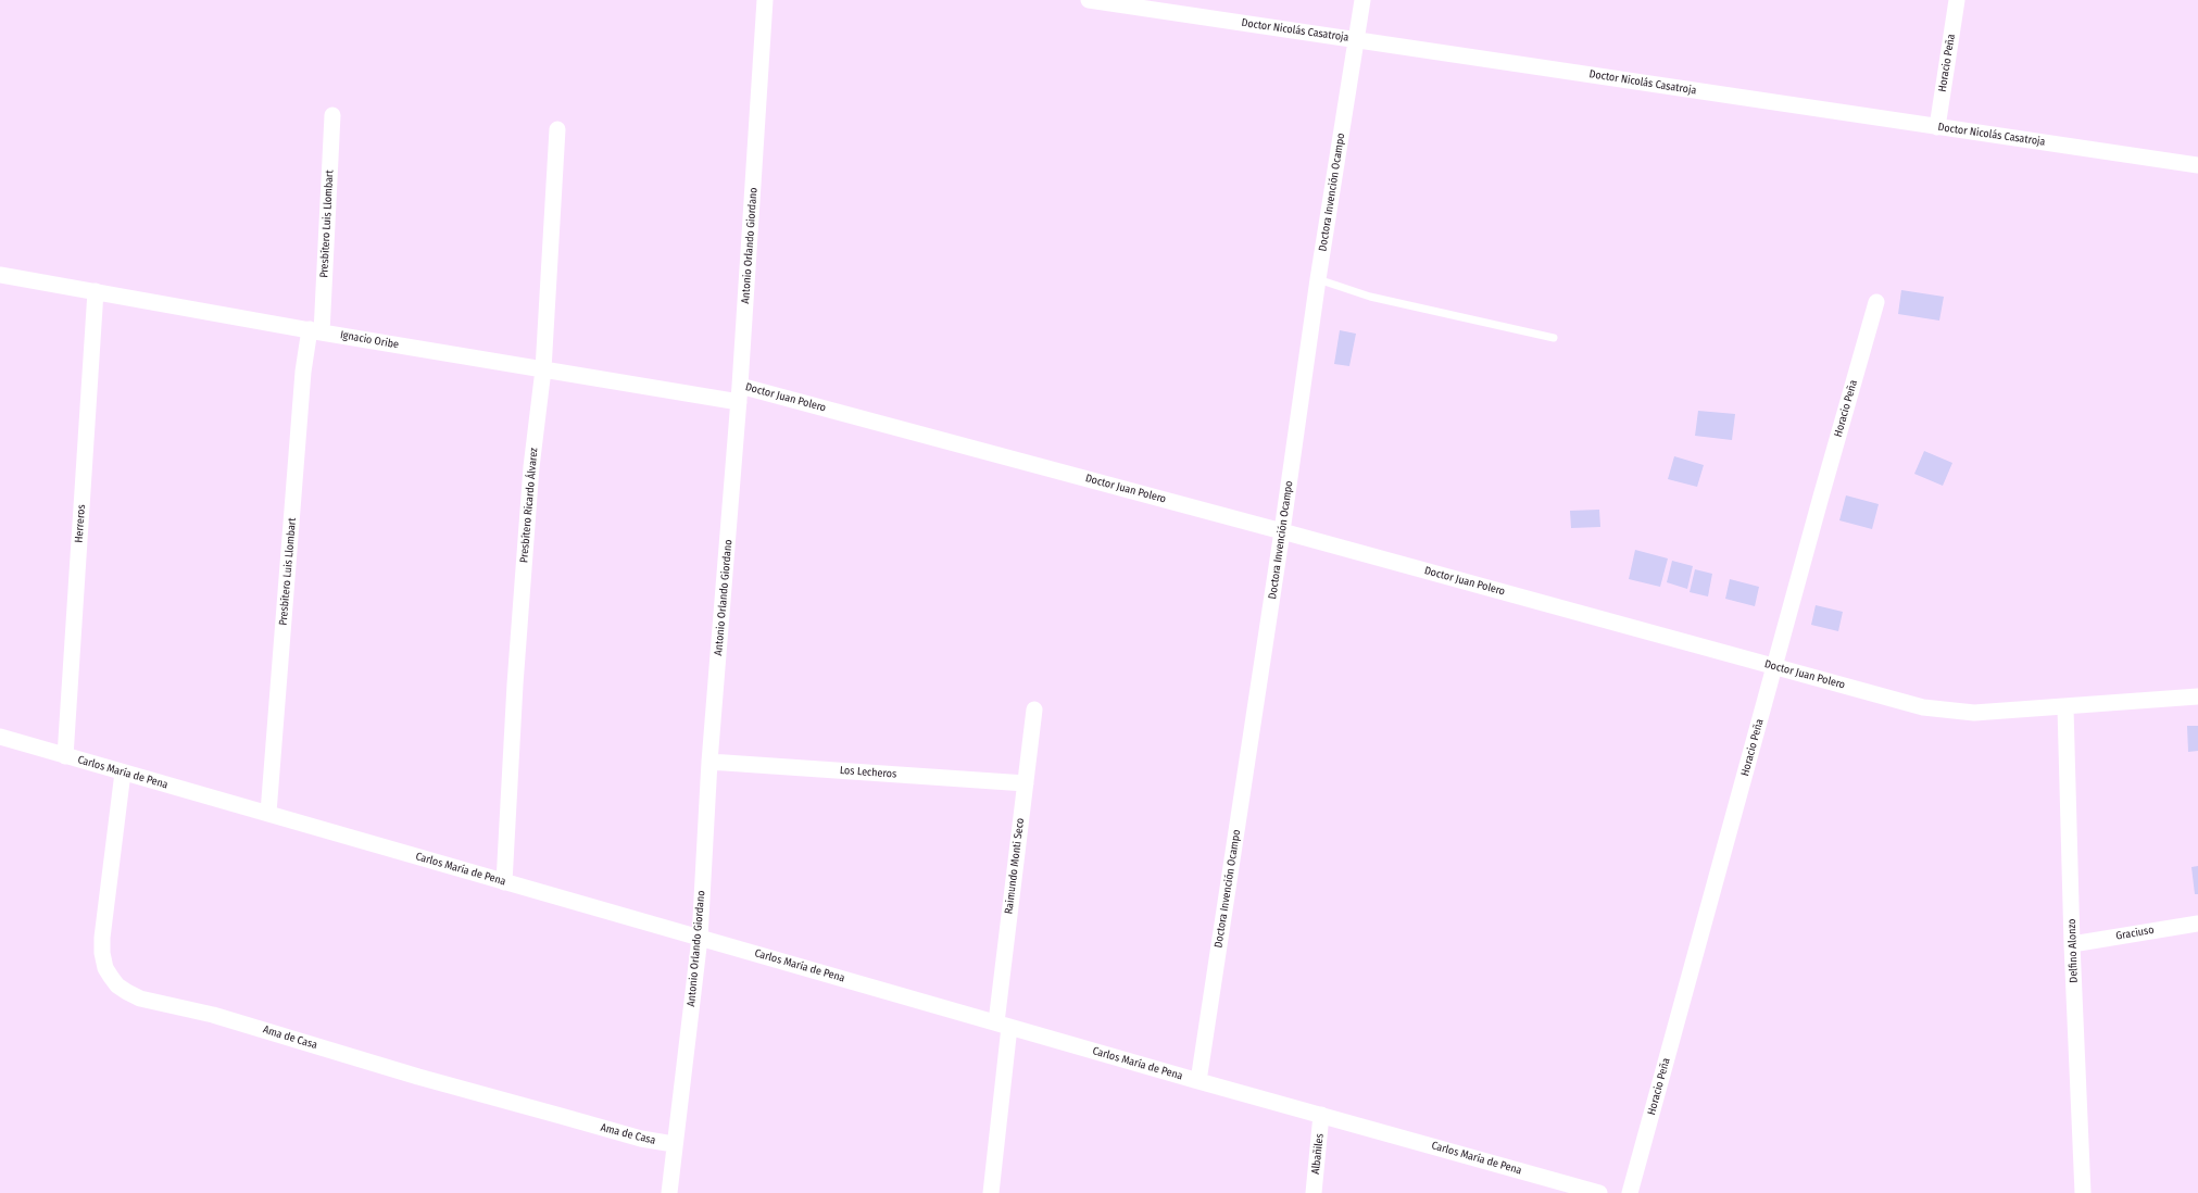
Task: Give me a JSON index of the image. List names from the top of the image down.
{
  "streets": {
    "street": [
      "Doctor Nicolás Casatroja",
      "Horacio Peña",
      "Doctora Invención Ocampo",
      "Presbítero Luis Llombart",
      "Antonio Orlando Giordano",
      "Ignacio Oribe",
      "Doctor Juan Polero",
      "Presbítero Ricardo Álvarez",
      "Herreros",
      "Carlos María de Pena",
      "Los Lecheros",
      "Raimundo Monti Seco",
      "Graciuso",
      "Delfino Alonzo",
      "Ama de Casa",
      "Albañiles"
    ]
  },
  "crossings": [
    ["Doctor Nicolás Casatroja", "Horacio Peña"],
    ["Doctor Nicolás Casatroja", "Doctora Invención Ocampo"],
    ["Horacio Peña", "Doctor Juan Polero"],
    ["Doctora Invención Ocampo", "Doctor Juan Polero"],
    ["Doctora Invención Ocampo", "Carlos María de Pena"],
    ["Presbítero Luis Llombart", "Ignacio Oribe"],
    ["Presbítero Luis Llombart", "Carlos María de Pena"],
    ["Antonio Orlando Giordano", "Ignacio Oribe"],
    ["Antonio Orlando Giordano", "Doctor Juan Polero"],
    ["Antonio Orlando Giordano", "Carlos María de Pena"],
    ["Antonio Orlando Giordano", "Los Lecheros"],
    ["Antonio Orlando Giordano", "Ama de Casa"],
    ["Ignacio Oribe", "Presbítero Ricardo Álvarez"],
    ["Ignacio Oribe", "Herreros"],
    ["Doctor Juan Polero", "Delfino Alonzo"],
    ["Presbítero Ricardo Álvarez", "Carlos María de Pena"],
    ["Herreros", "Carlos María de Pena"],
    ["Carlos María de Pena", "Raimundo Monti Seco"],
    ["Carlos María de Pena", "Ama de Casa"],
    ["Carlos María de Pena", "Albañiles"],
    ["Los Lecheros", "Raimundo Monti Seco"],
    ["Graciuso", "Delfino Alonzo"]
  ]
}
